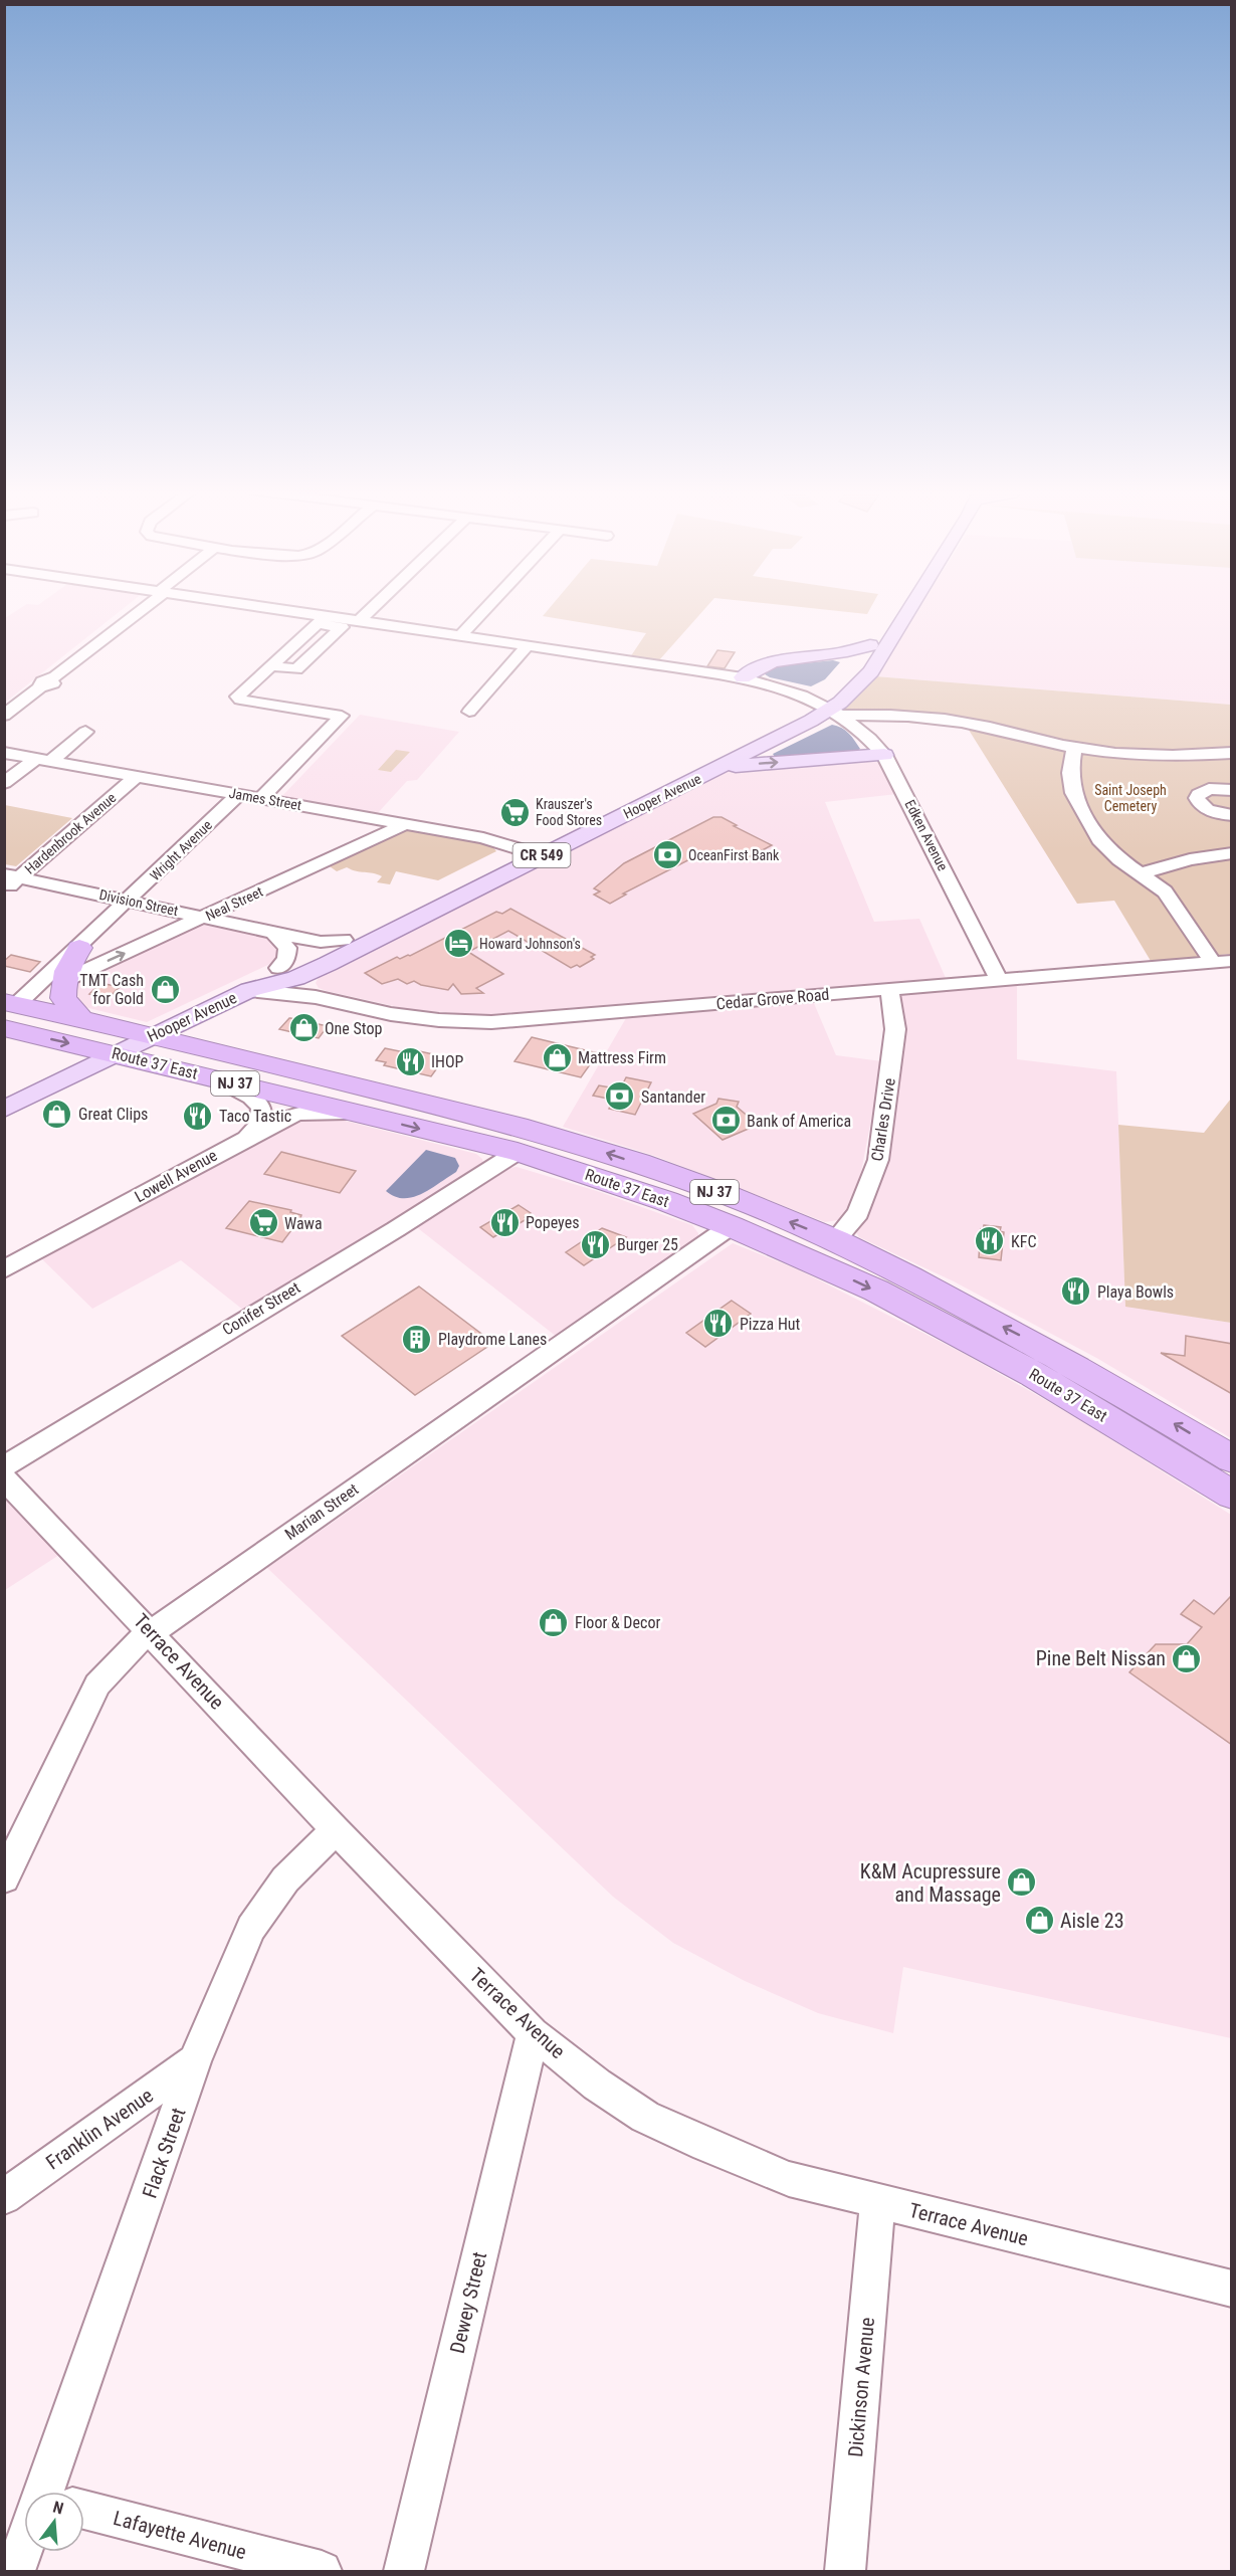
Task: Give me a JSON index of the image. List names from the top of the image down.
{
  "streets": {
    "highway": ["Route 37 East", "NJ 37"],
    "main road": ["Hooper Avenue", "CR 549"],
    "street": [
      "James Street",
      "Hardenbrook Avenue",
      "Edken Avenue",
      "Wright Avenue",
      "Division Street",
      "Neal Street",
      "Cedar Grove Road",
      "Charles Drive",
      "Lowell Avenue",
      "Conifer Street",
      "Marian Street",
      "Terrace Avenue",
      "Franklin Avenue",
      "Flack Street",
      "Dewey Street",
      "Dickinson Avenue",
      "Lafayette Avenue"
    ]
  },
  "crossings": [
    ["Hooper Avenue", "James Street"],
    ["Hooper Avenue", "Edken Avenue"],
    ["Hooper Avenue", "Division Street"],
    ["Hooper Avenue", "Cedar Grove Road"],
    ["Hooper Avenue", "Route 37 East"],
    ["James Street", "Hardenbrook Avenue"],
    ["James Street", "Wright Avenue"],
    ["James Street", "Neal Street"],
    ["Hardenbrook Avenue", "Division Street"],
    ["Edken Avenue", "Cedar Grove Road"],
    ["Wright Avenue", "Division Street"],
    ["Wright Avenue", "Route 37 East"],
    ["Division Street", "Neal Street"],
    ["Cedar Grove Road", "Charles Drive"],
    ["Route 37 East", "Charles Drive"],
    ["Route 37 East", "Lowell Avenue"],
    ["Route 37 East", "Conifer Street"],
    ["Route 37 East", "Marian Street"],
    ["Marian Street", "Terrace Avenue"],
    ["Terrace Avenue", "Flack Street"],
    ["Terrace Avenue", "Dewey Street"],
    ["Terrace Avenue", "Dickinson Avenue"],
    ["Franklin Avenue", "Flack Street"]
  ],
  "one_way": ["Neal Street"],
  "parks": ["Saint Joseph Cemetery"],
  "places": {
    "supermarket": ["Krauszer's Food Stores", "Wawa"],
    "bank": ["OceanFirst Bank", "Santander", "Bank of America"],
    "hotel": ["Howard Johnson's"],
    "shop": [
      "TMT Cash for Gold",
      "One Stop",
      "Mattress Firm",
      "Great Clips",
      "Floor & Decor",
      "Pine Belt Nissan",
      "K&M Acupressure and Massage",
      "Aisle 23"
    ],
    "restaurant": [
      "IHOP",
      "Taco Tastic",
      "Popeyes",
      "KFC",
      "Burger 25",
      "Playa Bowls",
      "Pizza Hut"
    ],
    "building": ["Playdrome Lanes"]
  },
  "north": "top"
}
